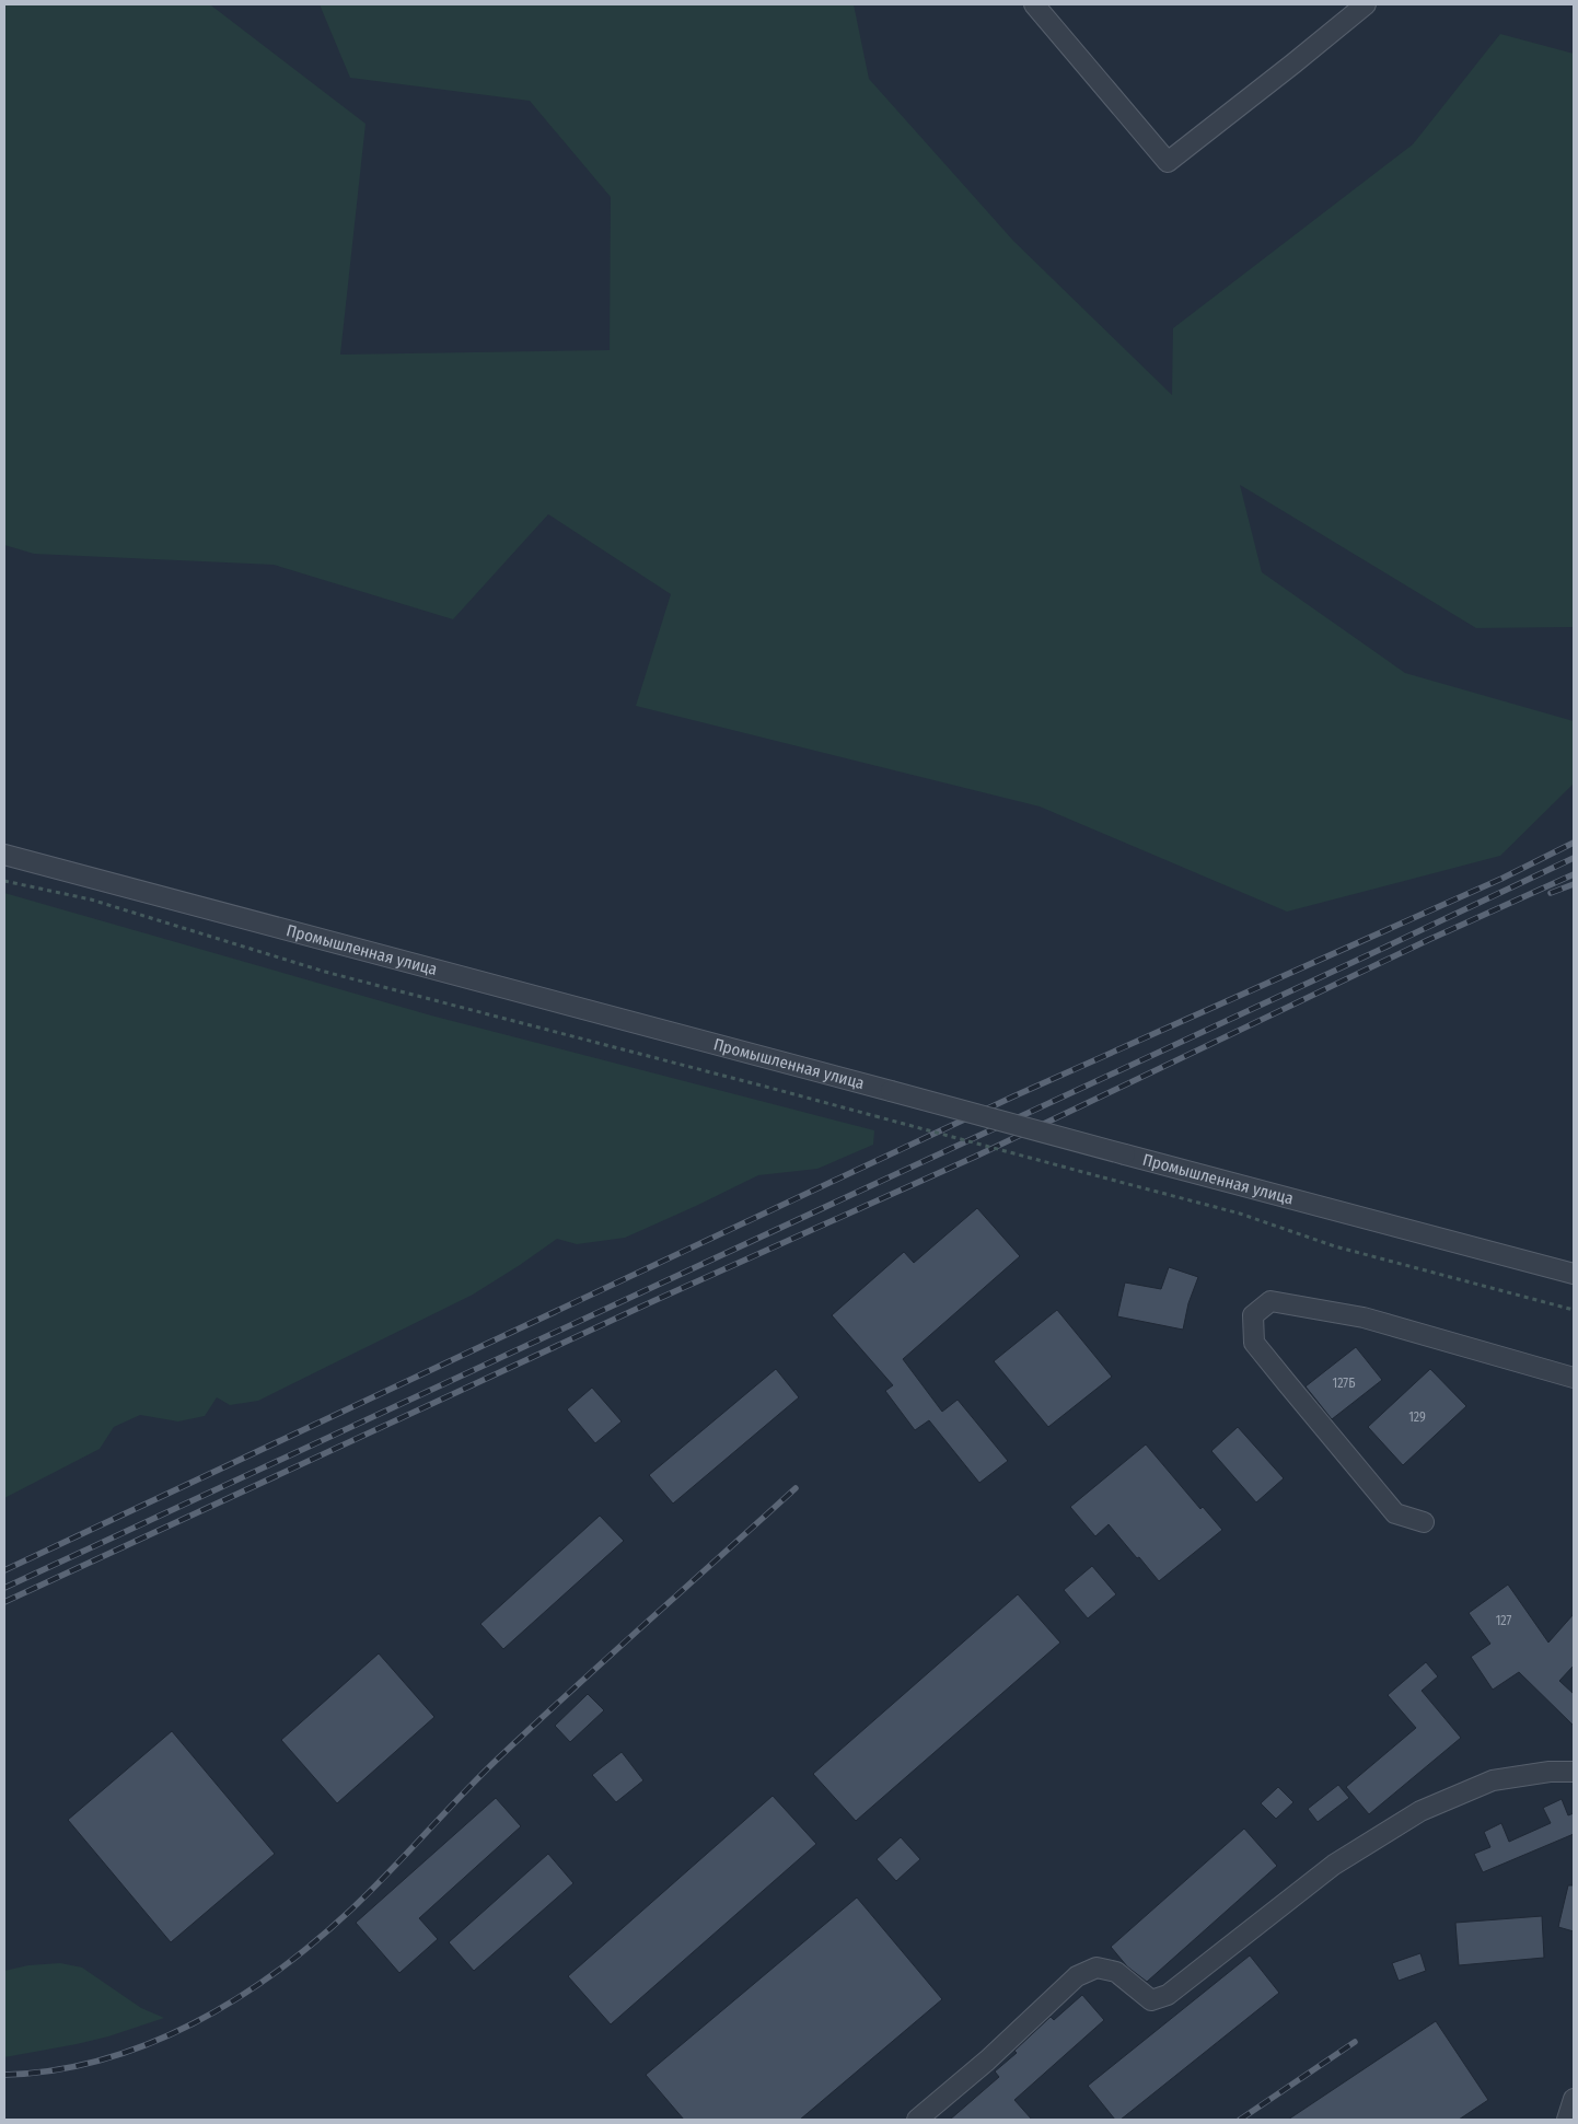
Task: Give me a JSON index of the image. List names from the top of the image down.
{
  "streets": {
    "street": ["Промышленная улица"]
  },
  "house_numbers": ["127Б", "129", "127"]
}
